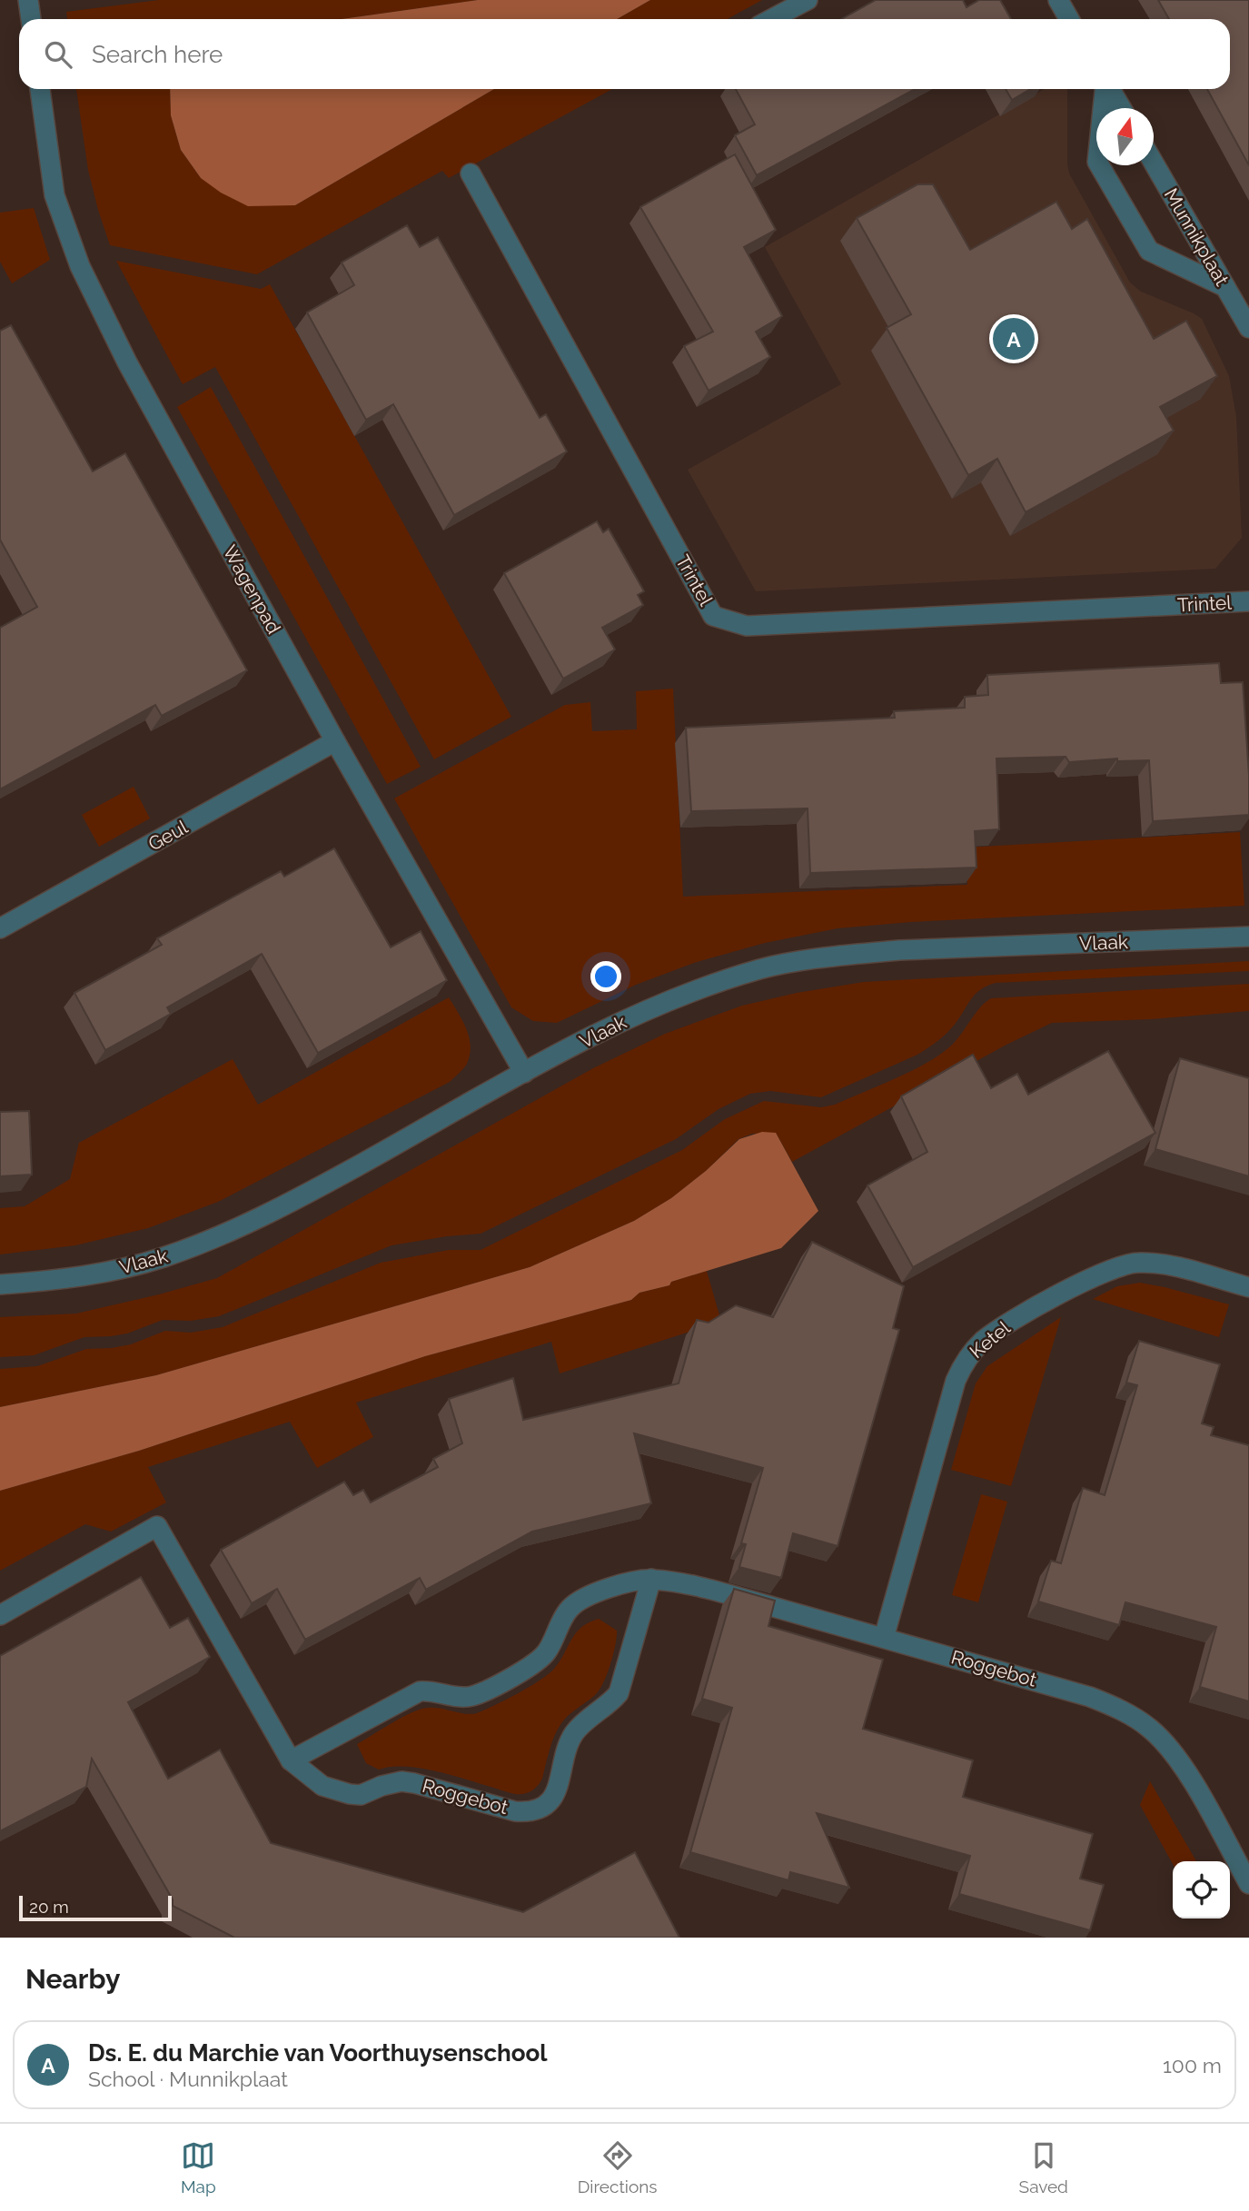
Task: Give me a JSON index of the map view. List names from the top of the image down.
{
  "streets": {
    "street": [
      "Munnikplaat",
      "Trintel",
      "Wagenpad",
      "Geul",
      "Vlaak",
      "Ketel",
      "Roggebot"
    ]
  },
  "crossings": [
    ["Wagenpad", "Geul"],
    ["Wagenpad", "Vlaak"],
    ["Ketel", "Roggebot"]
  ],
  "scale_bar": "20 m",
  "north": "top",
  "page": {
    "search": "Search here",
    "pins": "A",
    "scale": "20 m",
    "heading": "Nearby",
    "list": [
      {
        "mark": "A",
        "name": "Ds. E. du Marchie van Voorthuysenschool",
        "note": "School · Munnikplaat",
        "value": "100 m"
      }
    ],
    "nav": ["Map", "Directions", "Saved"]
  }
}
